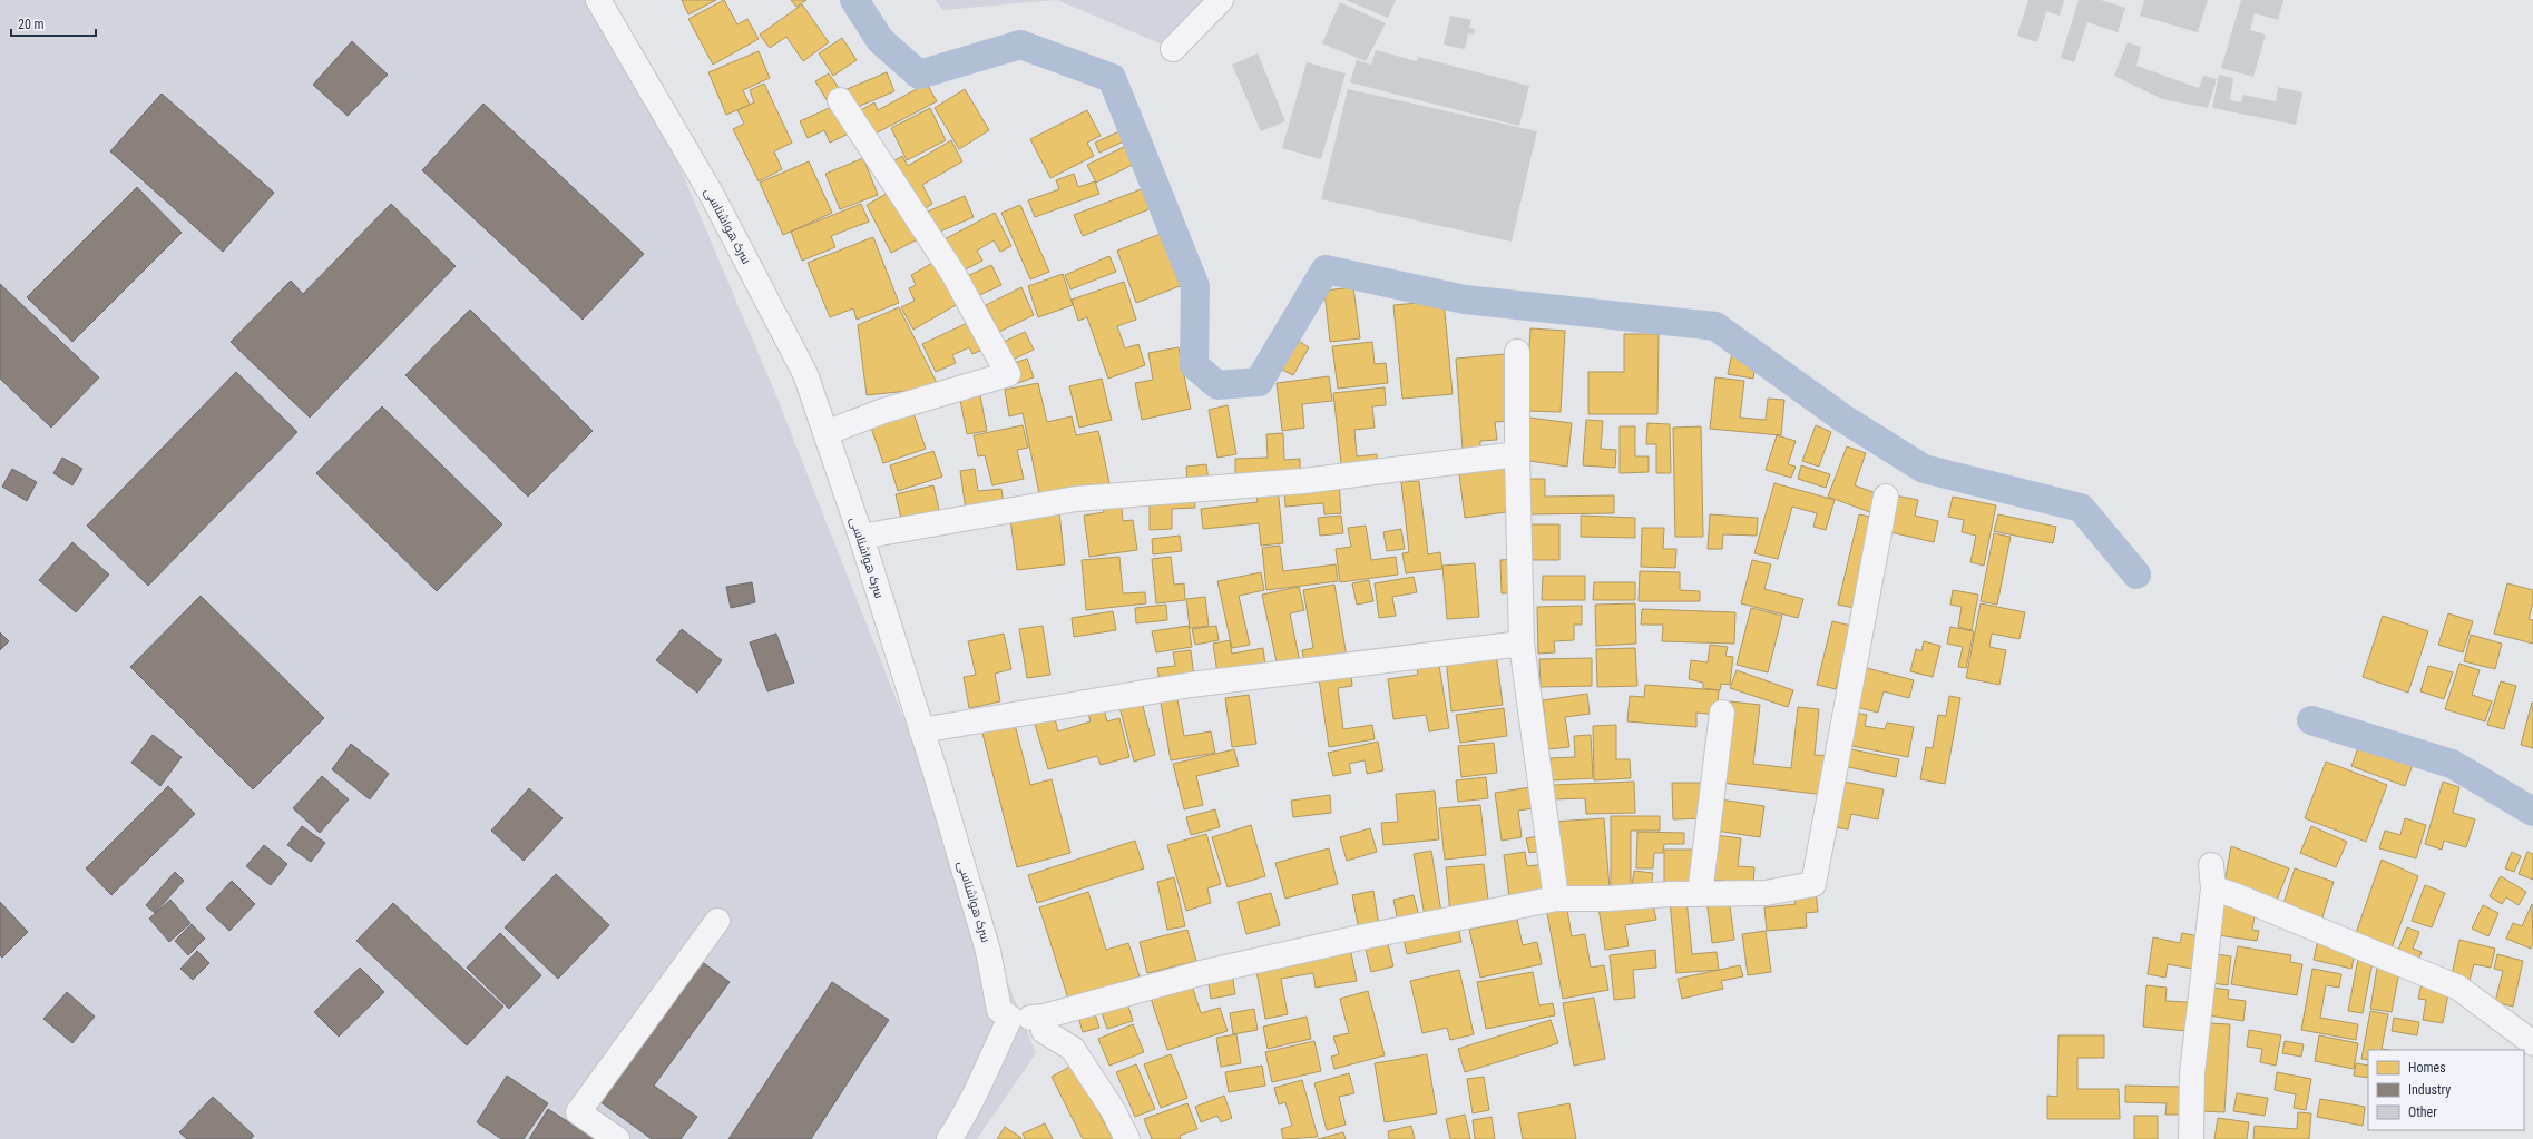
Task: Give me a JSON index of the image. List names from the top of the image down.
{
  "streets": {
    "street": ["سرک هواشناسی"]
  },
  "legend": ["Homes", "Industry", "Other"],
  "scale_bar": "20 m"
}
